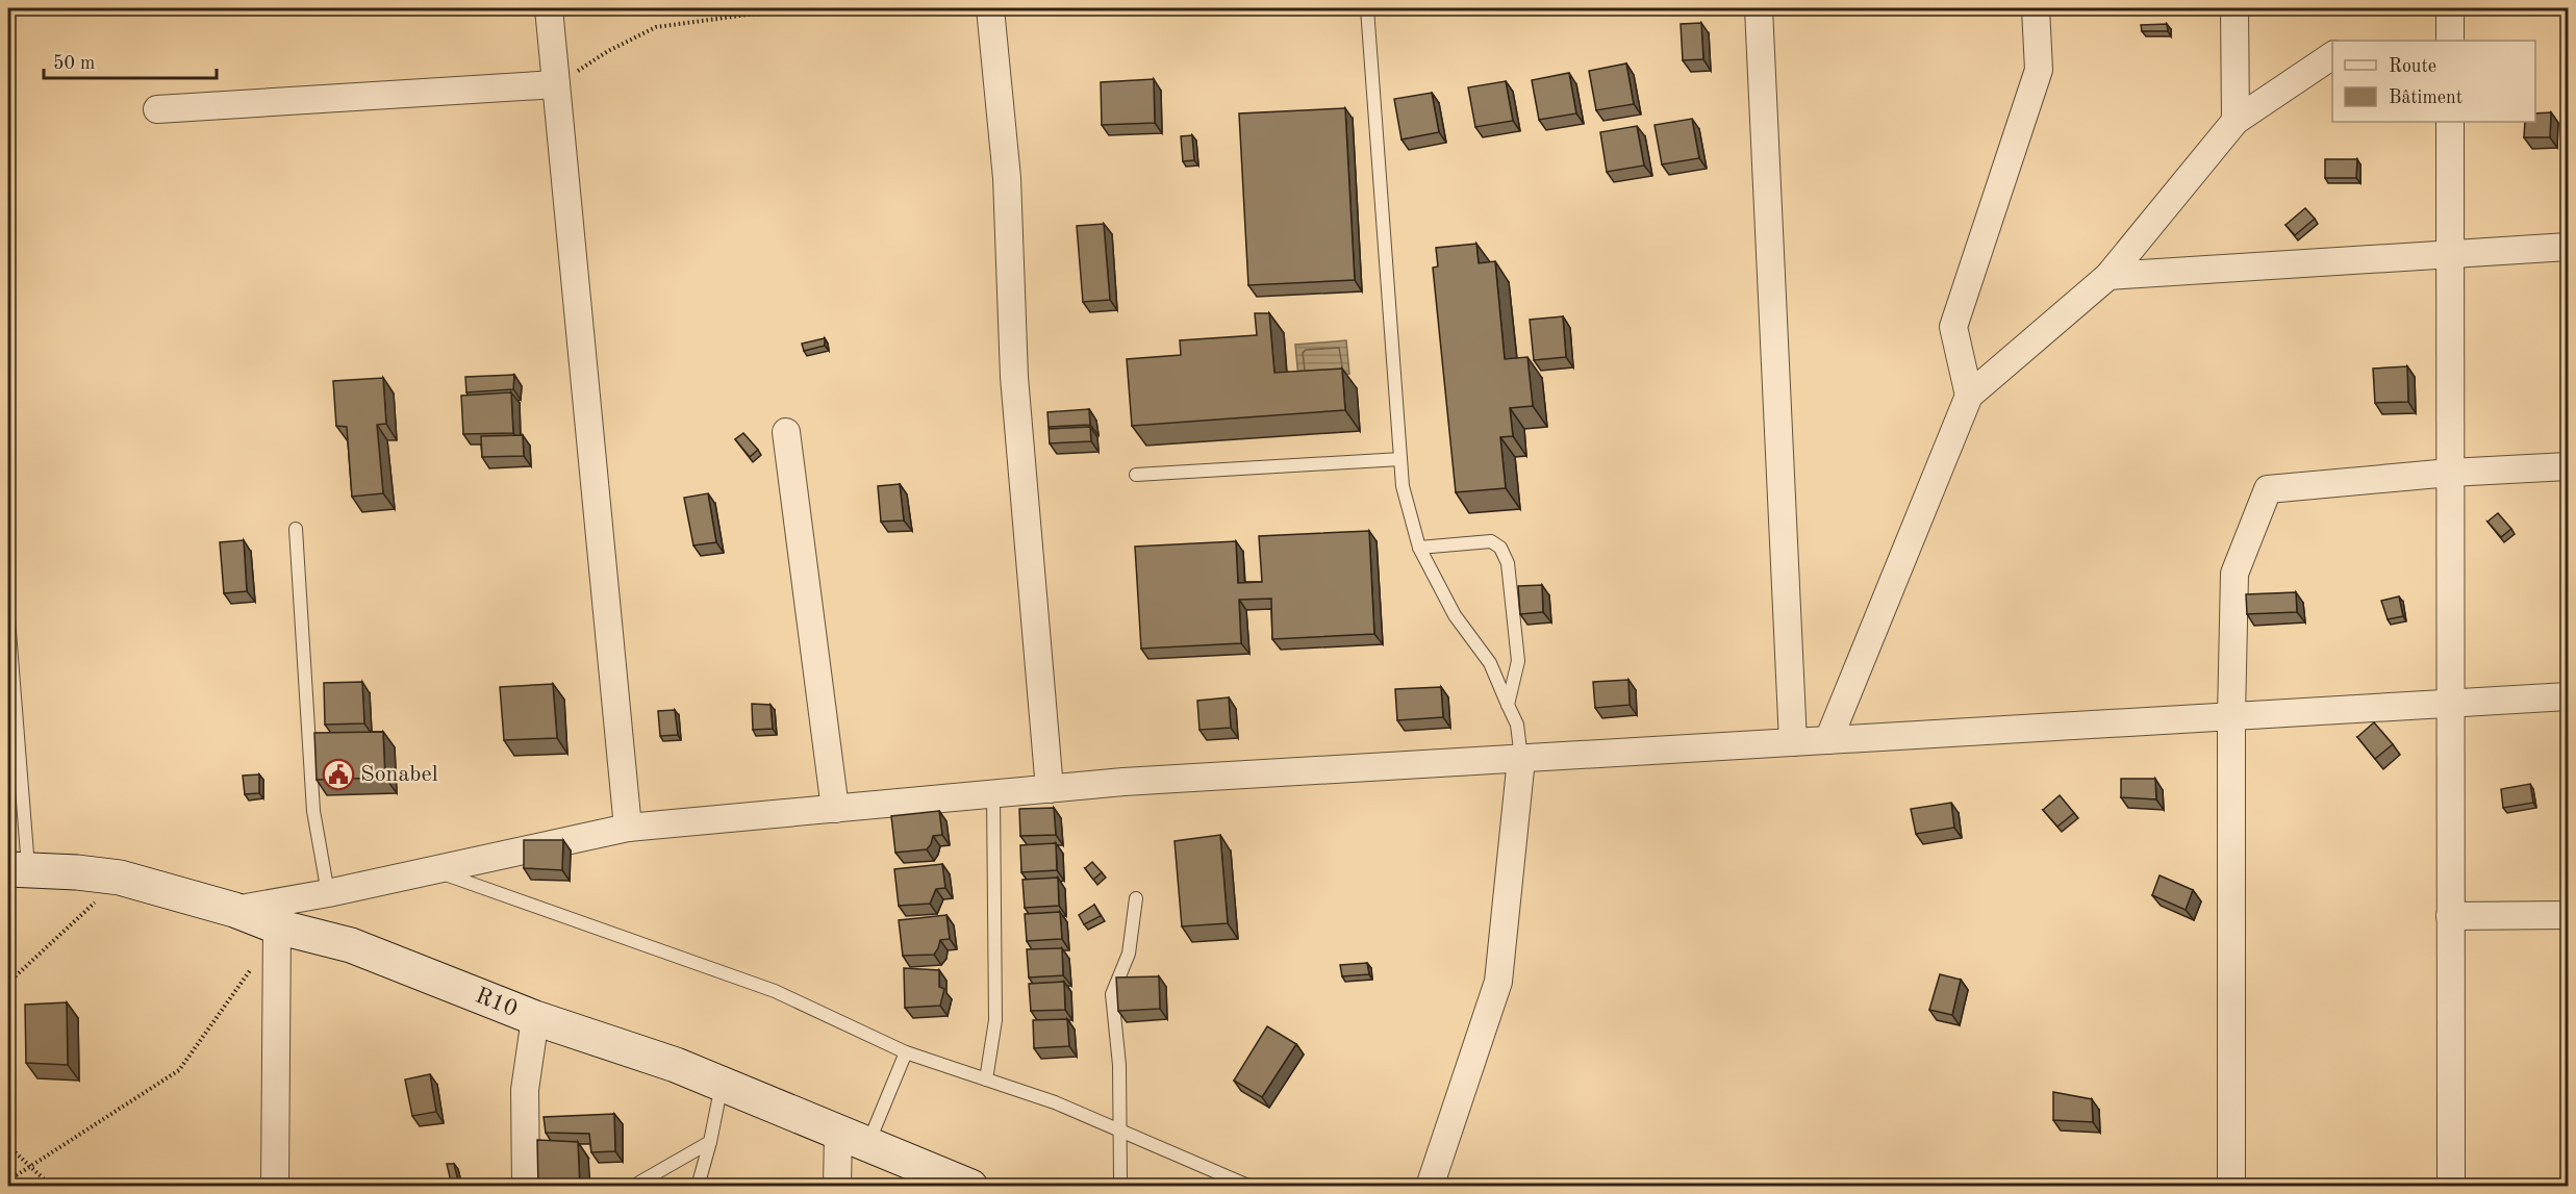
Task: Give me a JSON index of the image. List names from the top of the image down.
{
  "streets": {
    "main road": ["R10"]
  },
  "places": {
    "public building": ["Sonabel"]
  },
  "legend": ["Route", "Bâtiment"],
  "scale_bar": "50 m"
}
